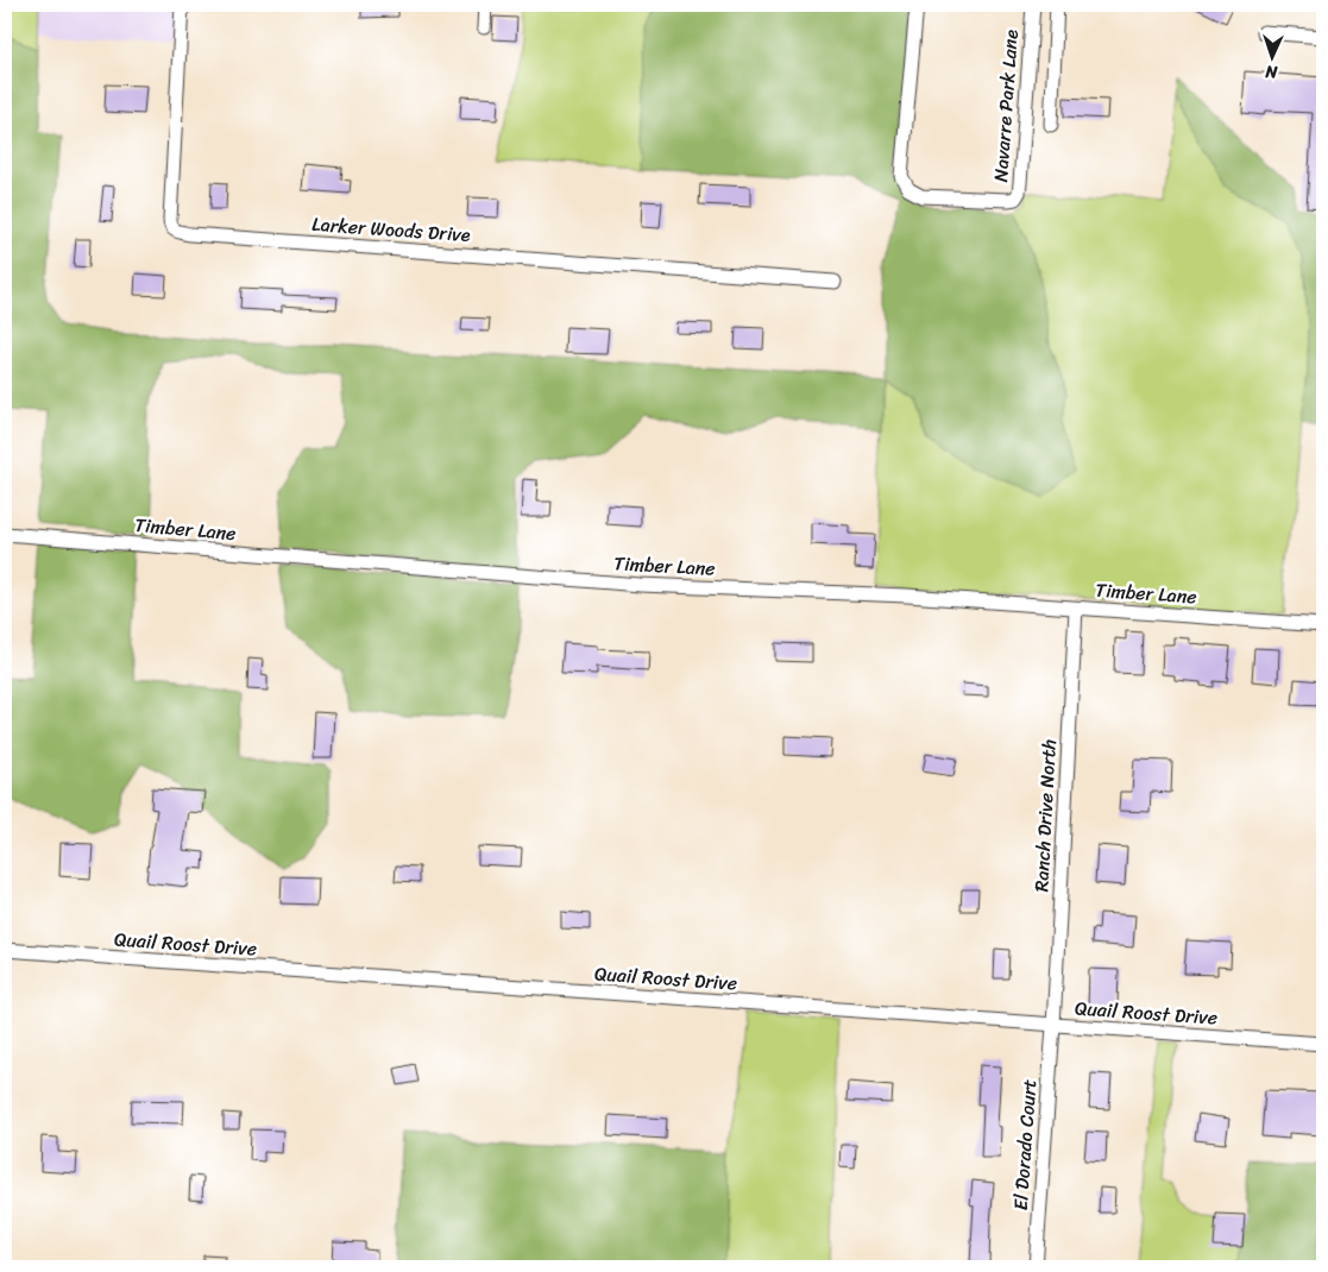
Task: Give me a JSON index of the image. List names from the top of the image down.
{
  "streets": {
    "street": [
      "Navarre Park Lane",
      "Larker Woods Drive",
      "Timber Lane",
      "Ranch Drive North",
      "Quail Roost Drive",
      "El Dorado Court"
    ]
  },
  "crossings": [
    ["Timber Lane", "Ranch Drive North"],
    ["Ranch Drive North", "Quail Roost Drive"],
    ["Ranch Drive North", "El Dorado Court"],
    ["Quail Roost Drive", "El Dorado Court"]
  ],
  "north": "bottom"
}
